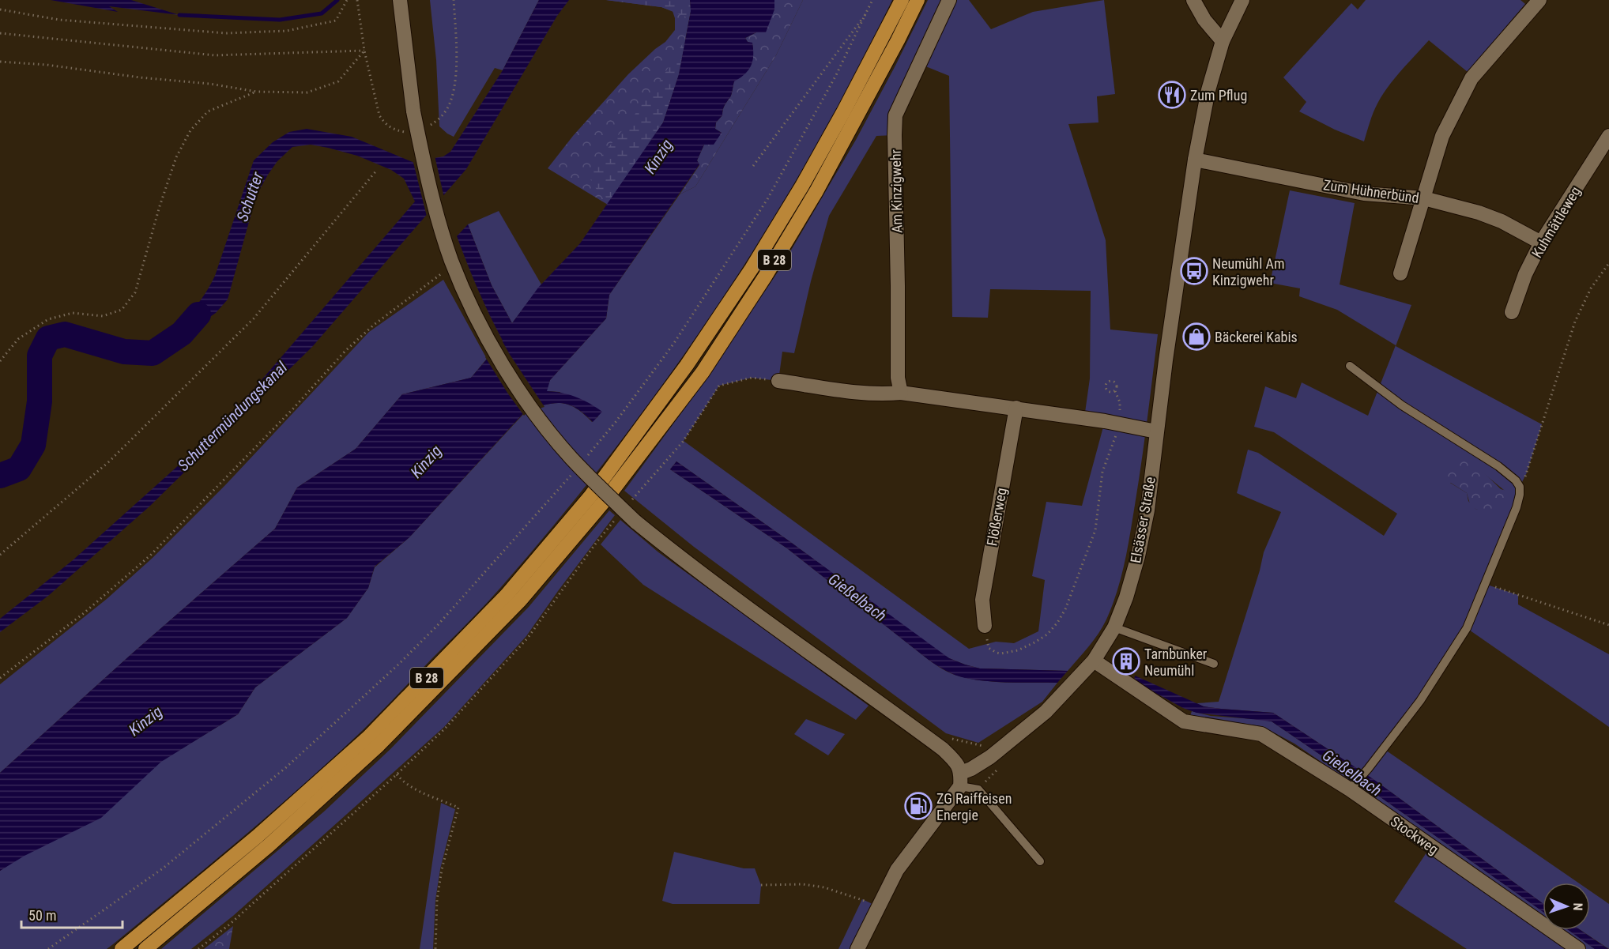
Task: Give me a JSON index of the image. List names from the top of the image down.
{
  "streets": {
    "highway": ["B 28"],
    "street": [
      "Am Kinzigwehr",
      "Zum Hühnerbünd",
      "Kuhmättleweg",
      "Flößerweg",
      "Elsässer Straße",
      "Stockweg"
    ]
  },
  "crossings": [
    ["Zum Hühnerbünd", "Kuhmättleweg"],
    ["Zum Hühnerbünd", "Elsässer Straße"],
    ["Elsässer Straße", "Stockweg"]
  ],
  "water": [
    "Kinzig",
    "Schutter",
    "Schuttermündungskanal",
    "Gießelbach"
  ],
  "places": {
    "restaurant": ["Zum Pflug"],
    "bus stop": ["Neumühl Am Kinzigwehr"],
    "shop": ["Bäckerei Kabis"],
    "building": ["Tarnbunker Neumühl"],
    "fuel station": ["ZG Raiffeisen Energie"]
  },
  "scale_bar": "50 m",
  "north": "right"
}
